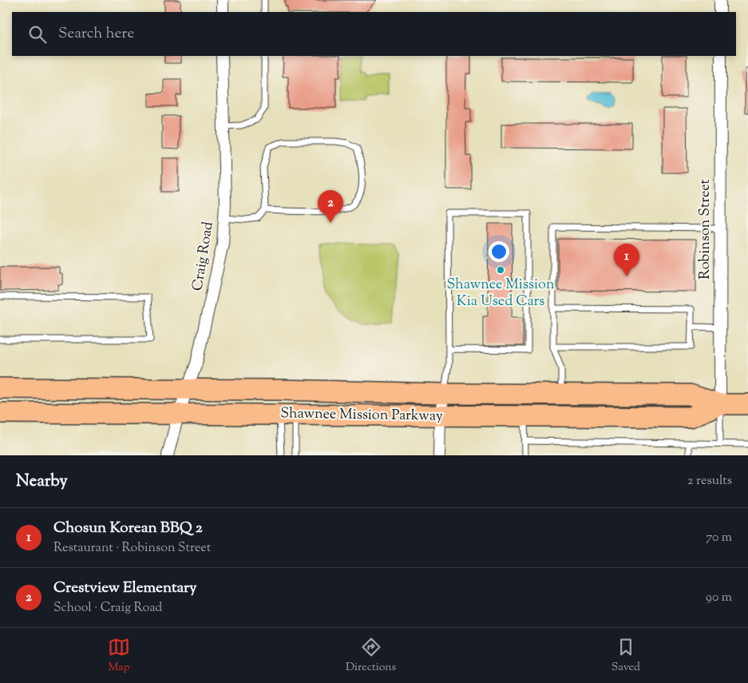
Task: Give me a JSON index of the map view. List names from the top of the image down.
{
  "streets": {
    "highway": ["Shawnee Mission Parkway"],
    "street": ["Robinson Street", "Craig Road"]
  },
  "crossings": [
    ["Robinson Street", "Shawnee Mission Parkway"],
    ["Craig Road", "Shawnee Mission Parkway"]
  ],
  "places": ["Shawnee Mission Kia Used Cars"],
  "page": {
    "search": "Search here",
    "pins": ["2", "1"],
    "heading": ["Nearby", "2 results"],
    "list": [
      {
        "mark": "1",
        "name": "Chosun Korean BBQ 2",
        "note": "Restaurant · Robinson Street",
        "value": "70 m"
      },
      {
        "mark": "2",
        "name": "Crestview Elementary",
        "note": "School · Craig Road",
        "value": "90 m"
      }
    ],
    "nav": ["Map", "Directions", "Saved"]
  }
}
